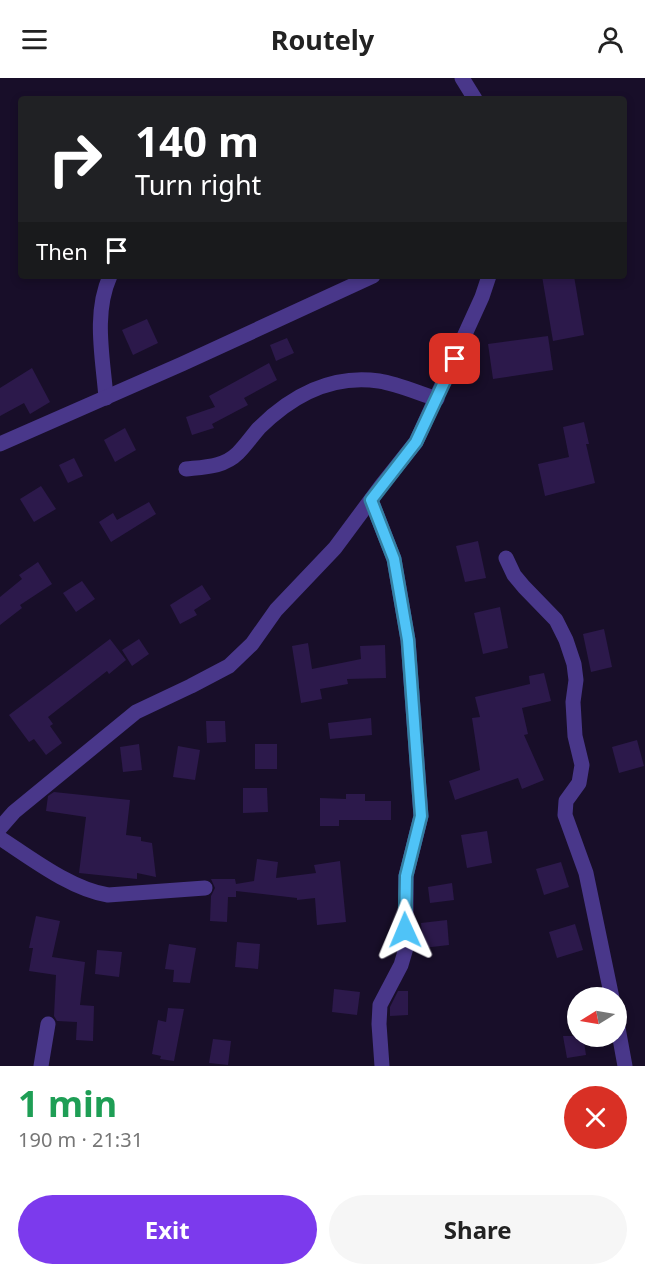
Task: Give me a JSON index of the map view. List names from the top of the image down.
{
  "north": "left",
  "page": {
    "header": "Routely",
    "turn": ["140 m", "Turn right"],
    "then": "Then",
    "heading": ["1 min", "190 m · 21:31"],
    "buttons": ["Exit", "Share"]
  }
}
